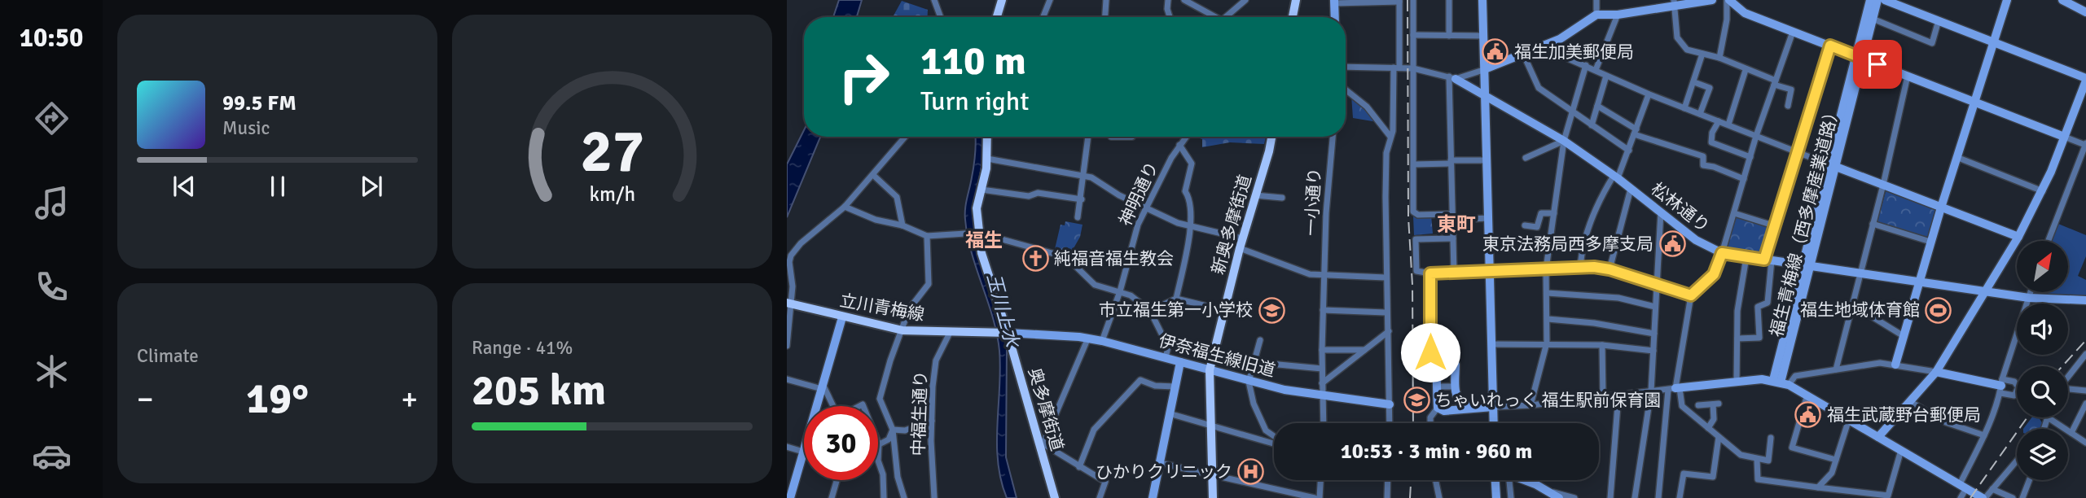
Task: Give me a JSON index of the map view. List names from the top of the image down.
{
  "streets": {
    "main road": ["新奥多摩街道", "立川青梅線", "奥多摩街道"],
    "street": [
      "神明通り",
      "一小通り",
      "松林通り",
      "福生青梅線（西多摩産業道路）",
      "伊奈福生線旧道",
      "中福生通り"
    ]
  },
  "crossings": [
    ["神明通り", "伊奈福生線旧道"],
    ["一小通り", "伊奈福生線旧道"],
    ["松林通り", "福生青梅線（西多摩産業道路）"],
    ["新奥多摩街道", "伊奈福生線旧道"],
    ["立川青梅線", "伊奈福生線旧道"],
    ["立川青梅線", "奥多摩街道"],
    ["立川青梅線", "中福生通り"],
    ["伊奈福生線旧道", "奥多摩街道"]
  ],
  "districts": ["東町", "福生"],
  "water": ["玉川上水"],
  "places": {
    "public building": ["福生加美郵便局", "東京法務局西多摩支局", "福生武蔵野台郵便局"],
    "church": ["純福音福生教会"],
    "school or university": ["市立福生第一小学校", "ちゃいれっく 福生駅前保育園"],
    "sports": ["福生地域体育館"],
    "hospital": ["ひかりクリニック"]
  },
  "north": "top right",
  "page": {
    "tabs": "10:50",
    "turn": ["110 m", "Turn right"],
    "song": ["99.5 FM", "Music"],
    "tile": [
      "Climate",
      ["Range · 41%", "205 km"]
    ],
    "heat": ["−", "19°", "+"],
    "limit": "30",
    "trip": "10:53 · 3 min · 960 m",
    "gauge": ["27", "km/h"]
  }
}
